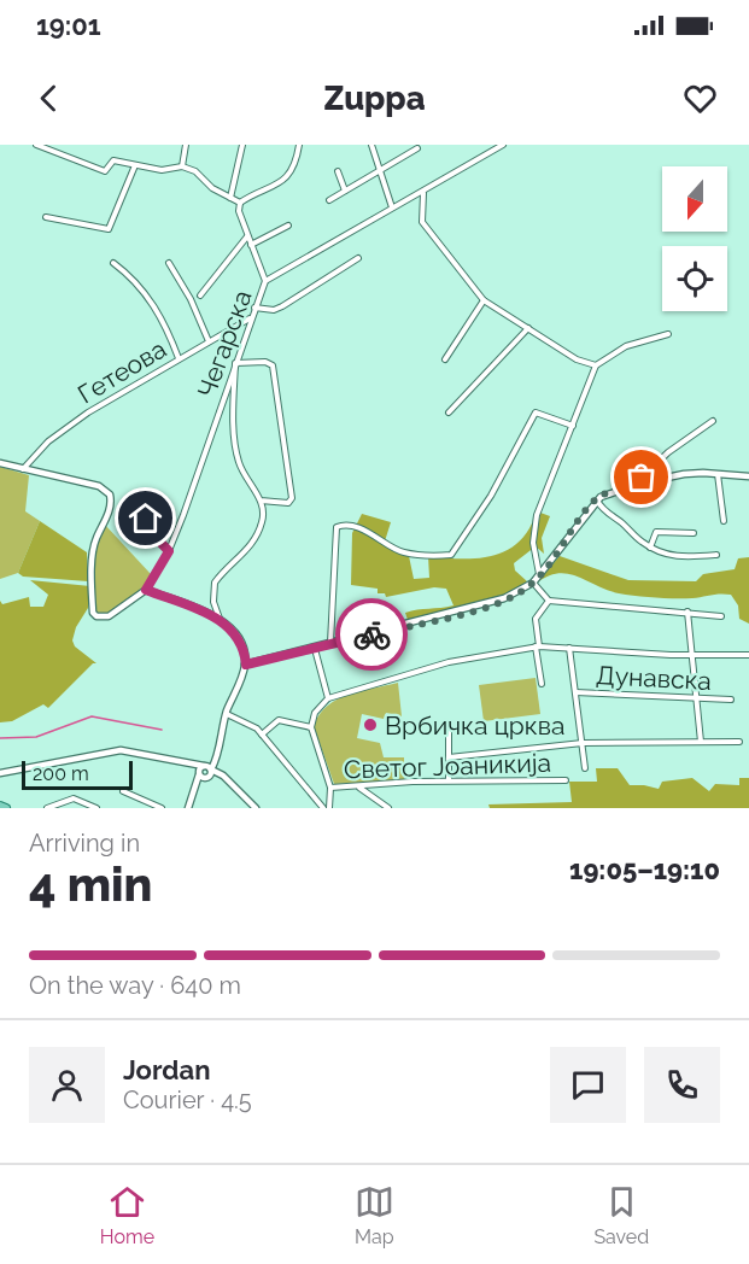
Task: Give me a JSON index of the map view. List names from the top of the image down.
{
  "streets": {
    "street": [
      "Чегарска",
      "Гетеова",
      "Дунавска",
      "Светог Јоаникија"
    ]
  },
  "crossings": [
    ["Чегарска", "Гетеова"]
  ],
  "places": ["Врбичка црква"],
  "scale_bar": "200 m",
  "north": "bottom",
  "page": {
    "status": "19:01",
    "header": "Zuppa",
    "scale": "200 m",
    "heading": ["4 min", "Arriving in", "19:05–19:10"],
    "panel": ["Jordan", "Courier · 4.5"],
    "bar": "On the way · 640 m",
    "tabs": ["Home", "Map", "Saved"]
  }
}
